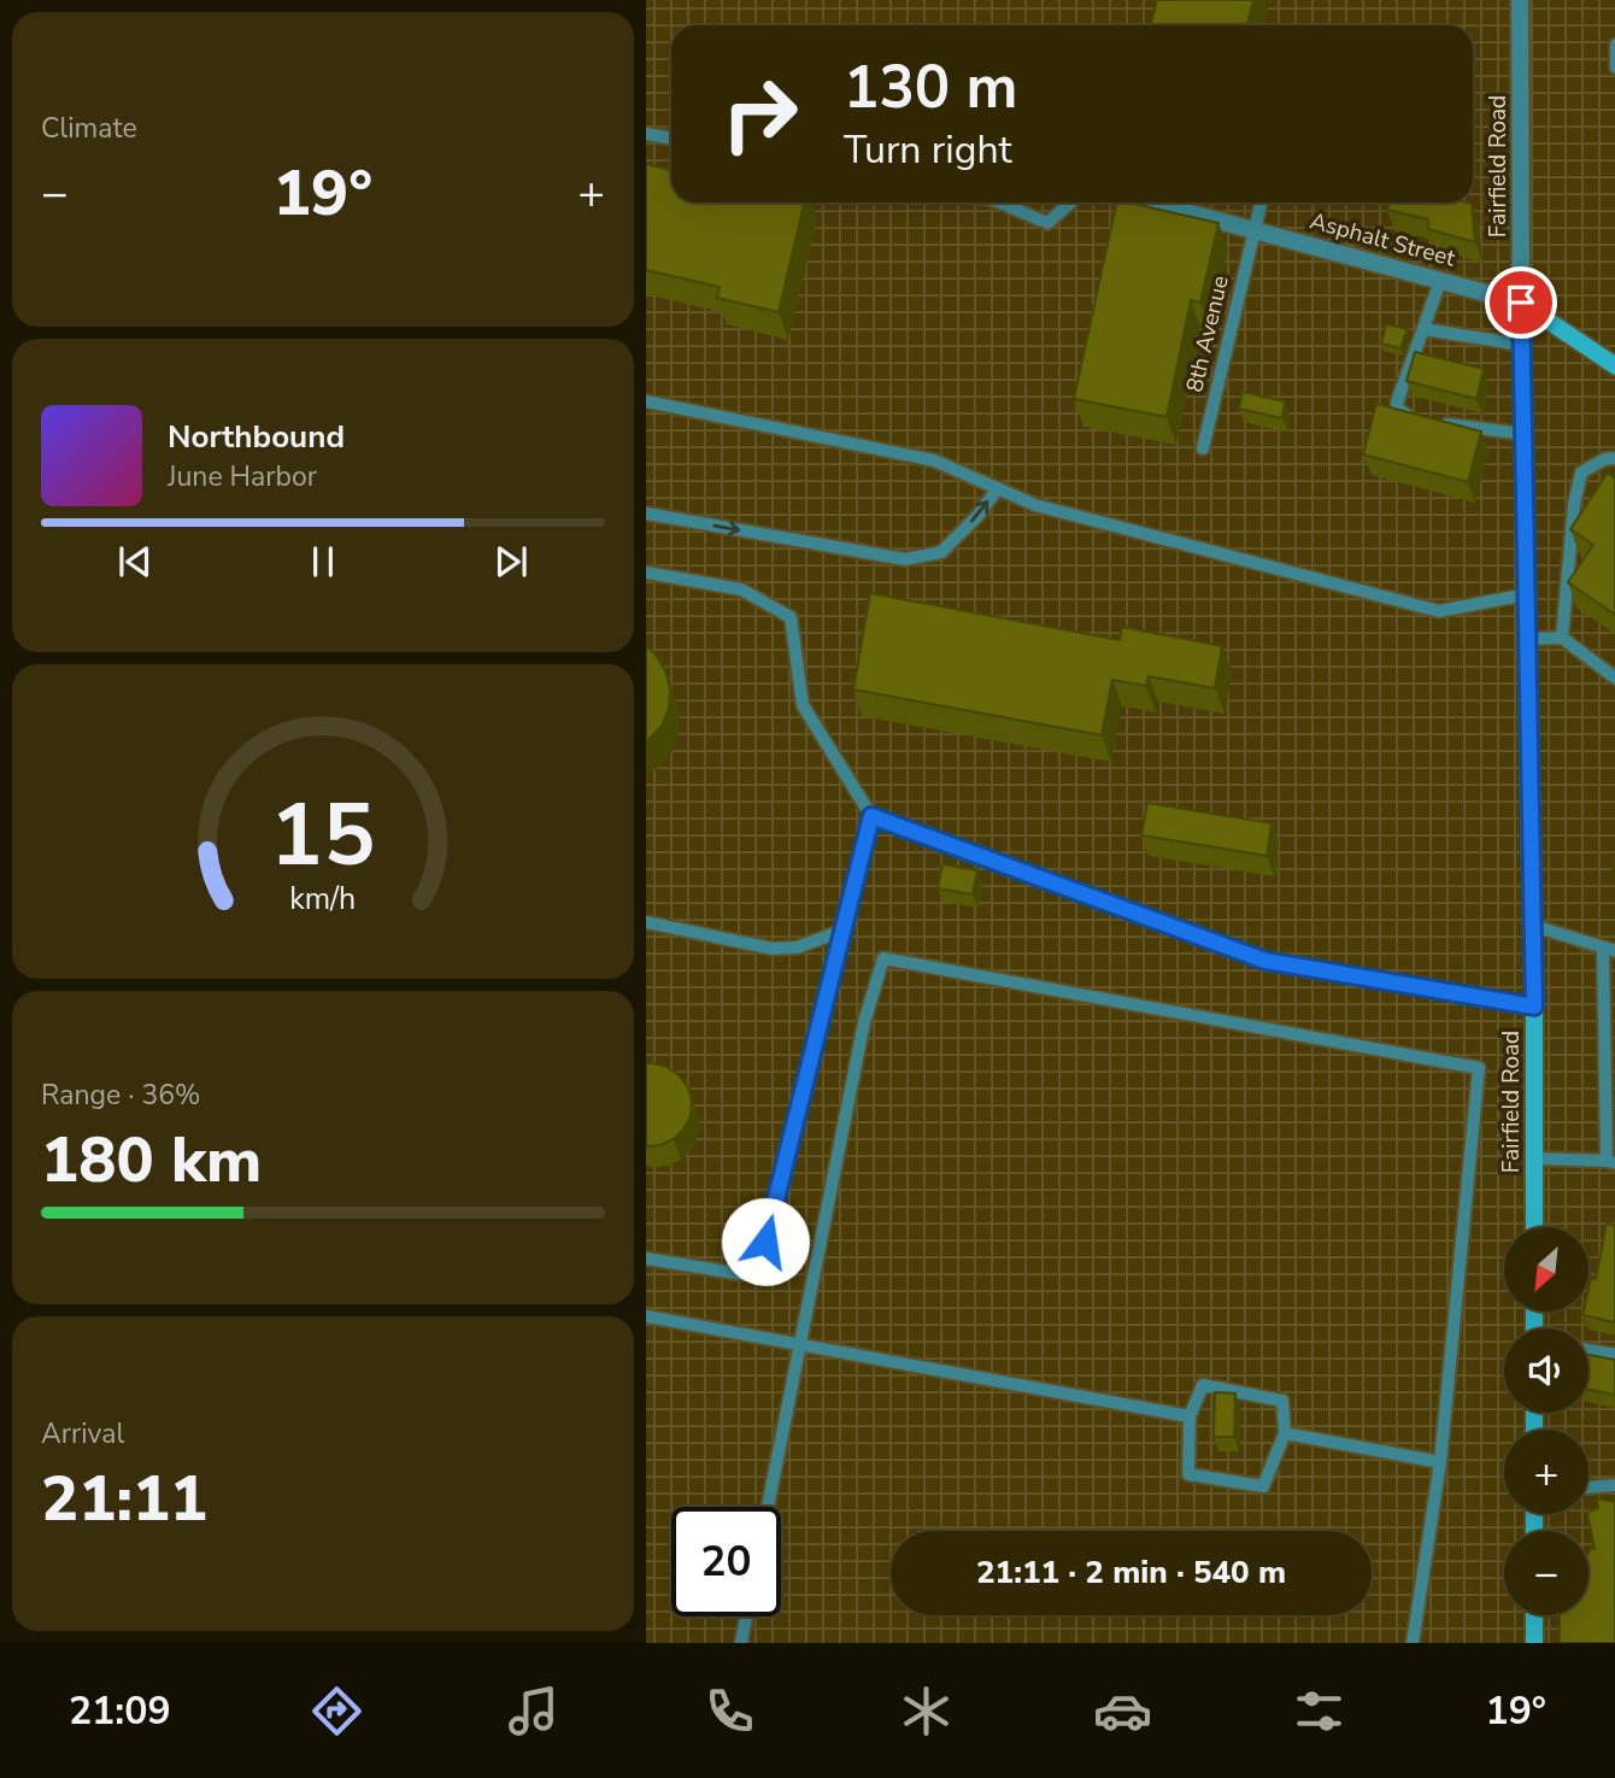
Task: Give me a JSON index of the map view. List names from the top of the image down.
{
  "streets": {
    "street": ["Fairfield Road", "Asphalt Street"],
    "lane": ["8th Avenue"]
  },
  "crossings": [
    ["Fairfield Road", "Asphalt Street"],
    ["Asphalt Street", "8th Avenue"]
  ],
  "north": "bottom left",
  "page": {
    "tile": [
      "Climate",
      ["Range · 36%", "180 km"],
      ["Arrival", "21:11"]
    ],
    "turn": ["130 m", "Turn right"],
    "heat": ["−", "19°", "+"],
    "song": ["Northbound", "June Harbor"],
    "map_buttons": ["+", "−"],
    "limit": "20",
    "trip": "21:11 · 2 min · 540 m",
    "tabs": ["21:09", "19°"],
    "gauge": ["15", "km/h"]
  }
}
